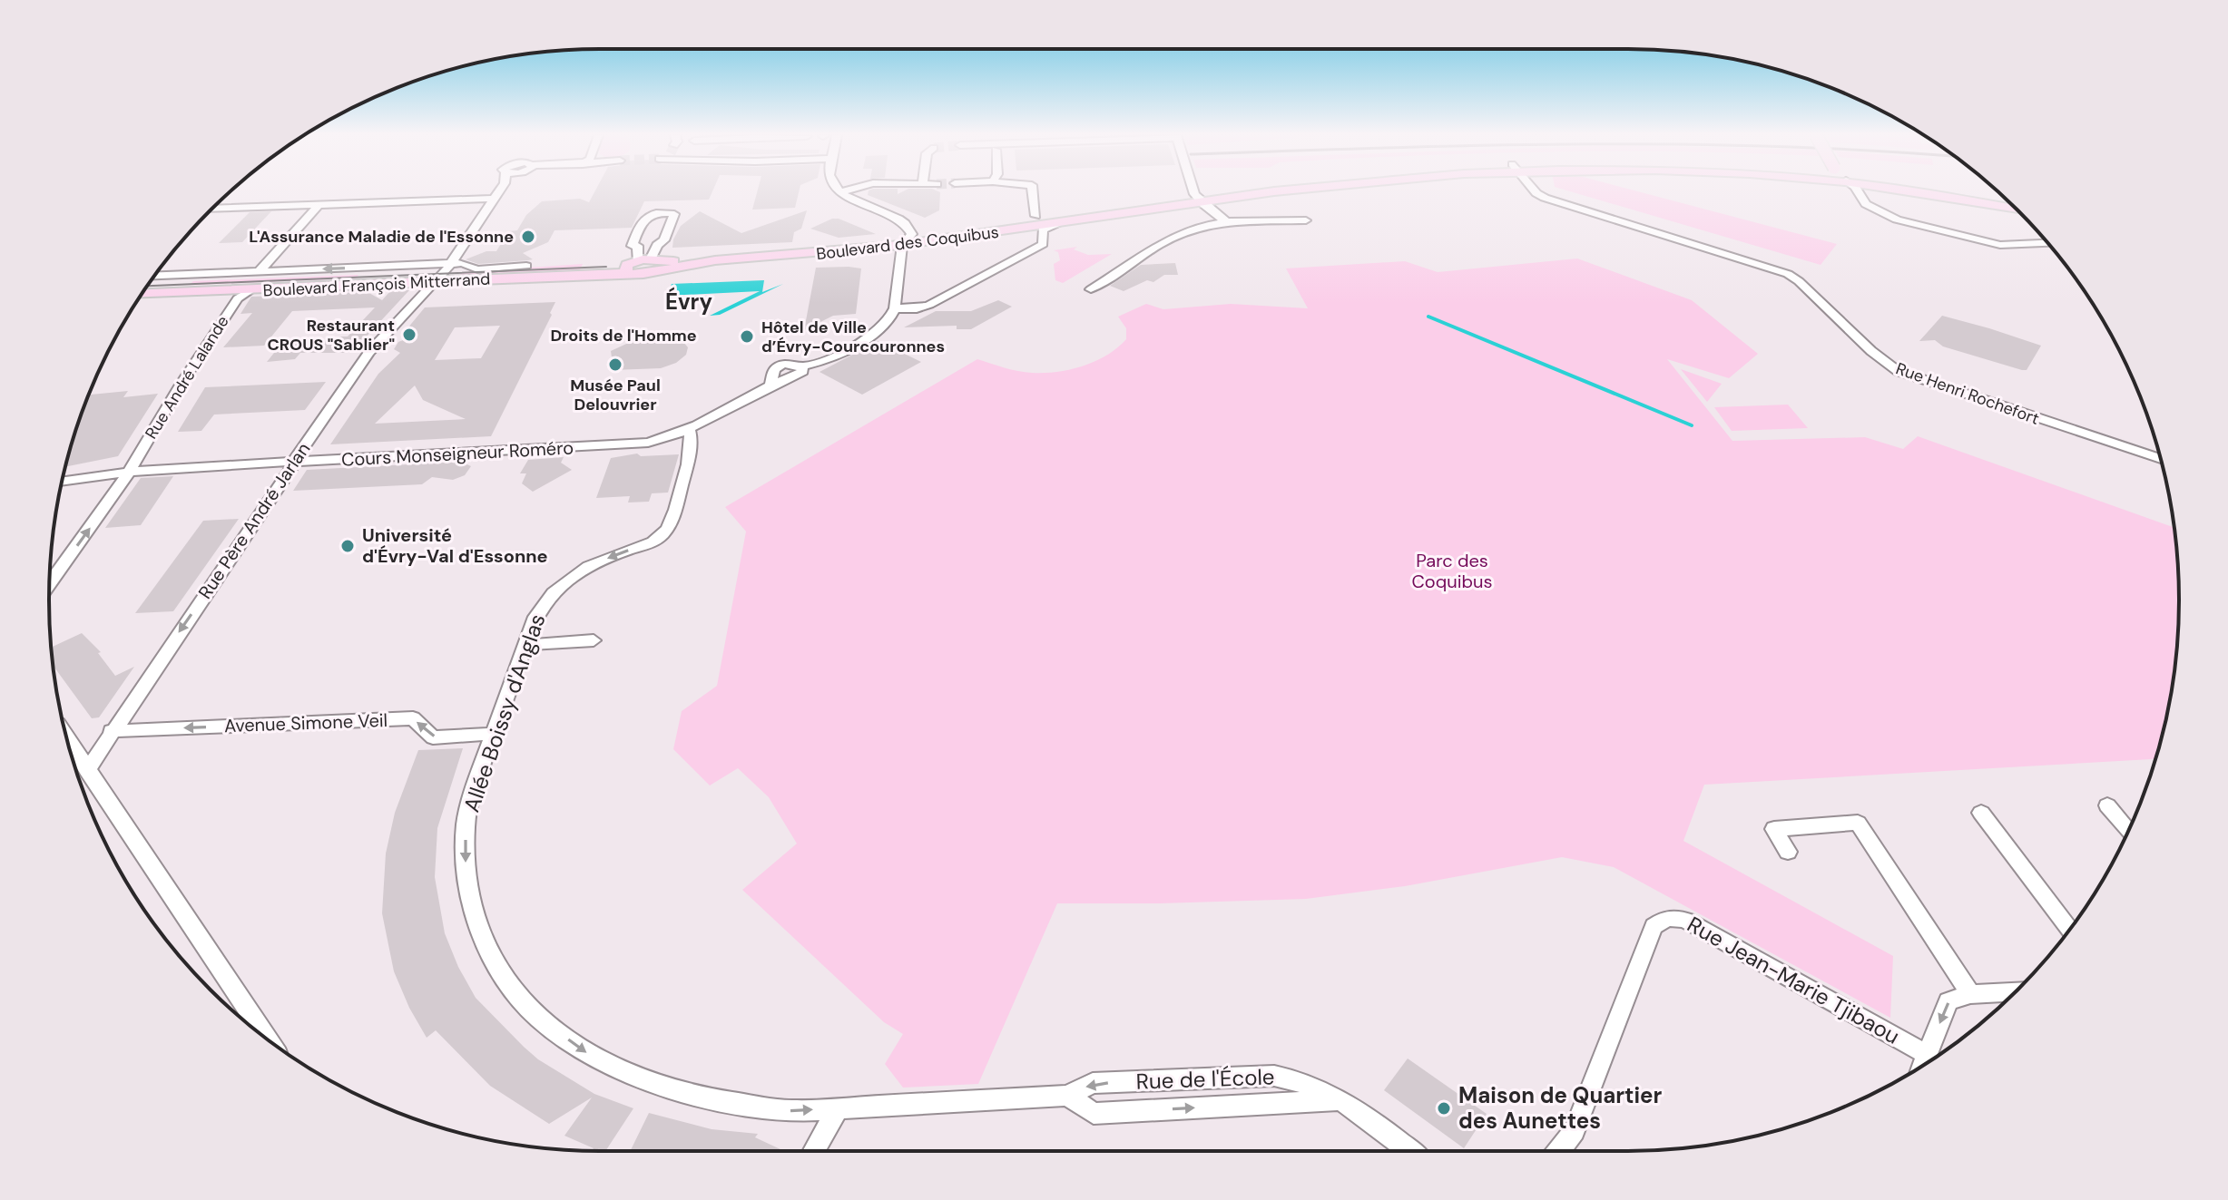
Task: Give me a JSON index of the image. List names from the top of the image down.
{
  "streets": {
    "main road": ["Boulevard des Coquibus", "Boulevard François Mitterrand"],
    "street": [
      "Rue André Lalande",
      "Rue Henri Rochefort",
      "Cours Monseigneur Roméro",
      "Rue Père André Jarlan",
      "Allée Boissy d'Anglas",
      "Avenue Simone Veil",
      "Rue Jean-Marie Tjibaou",
      "Rue de l'École"
    ]
  },
  "crossings": [
    ["Boulevard des Coquibus", "Boulevard François Mitterrand"],
    ["Boulevard François Mitterrand", "Rue André Lalande"],
    ["Boulevard François Mitterrand", "Rue Père André Jarlan"],
    ["Rue André Lalande", "Cours Monseigneur Roméro"],
    ["Cours Monseigneur Roméro", "Rue Père André Jarlan"],
    ["Cours Monseigneur Roméro", "Allée Boissy d'Anglas"],
    ["Rue Père André Jarlan", "Avenue Simone Veil"],
    ["Allée Boissy d'Anglas", "Avenue Simone Veil"],
    ["Allée Boissy d'Anglas", "Rue de l'École"]
  ],
  "one_way": ["Rue André Lalande", "Rue Père André Jarlan", "Avenue Simone Veil"],
  "districts": ["Évry", "Droits de l'Homme"],
  "parks": ["Parc des Coquibus"],
  "places": [
    "L'Assurance Maladie de l'Essonne",
    "Restaurant CROUS \"Sablier\"",
    "Hôtel de Ville d’Évry-Courcouronnes",
    "Musée Paul Delouvrier",
    "Université d'Évry-Val d'Essonne",
    "Maison de Quartier des Aunettes"
  ]
}
